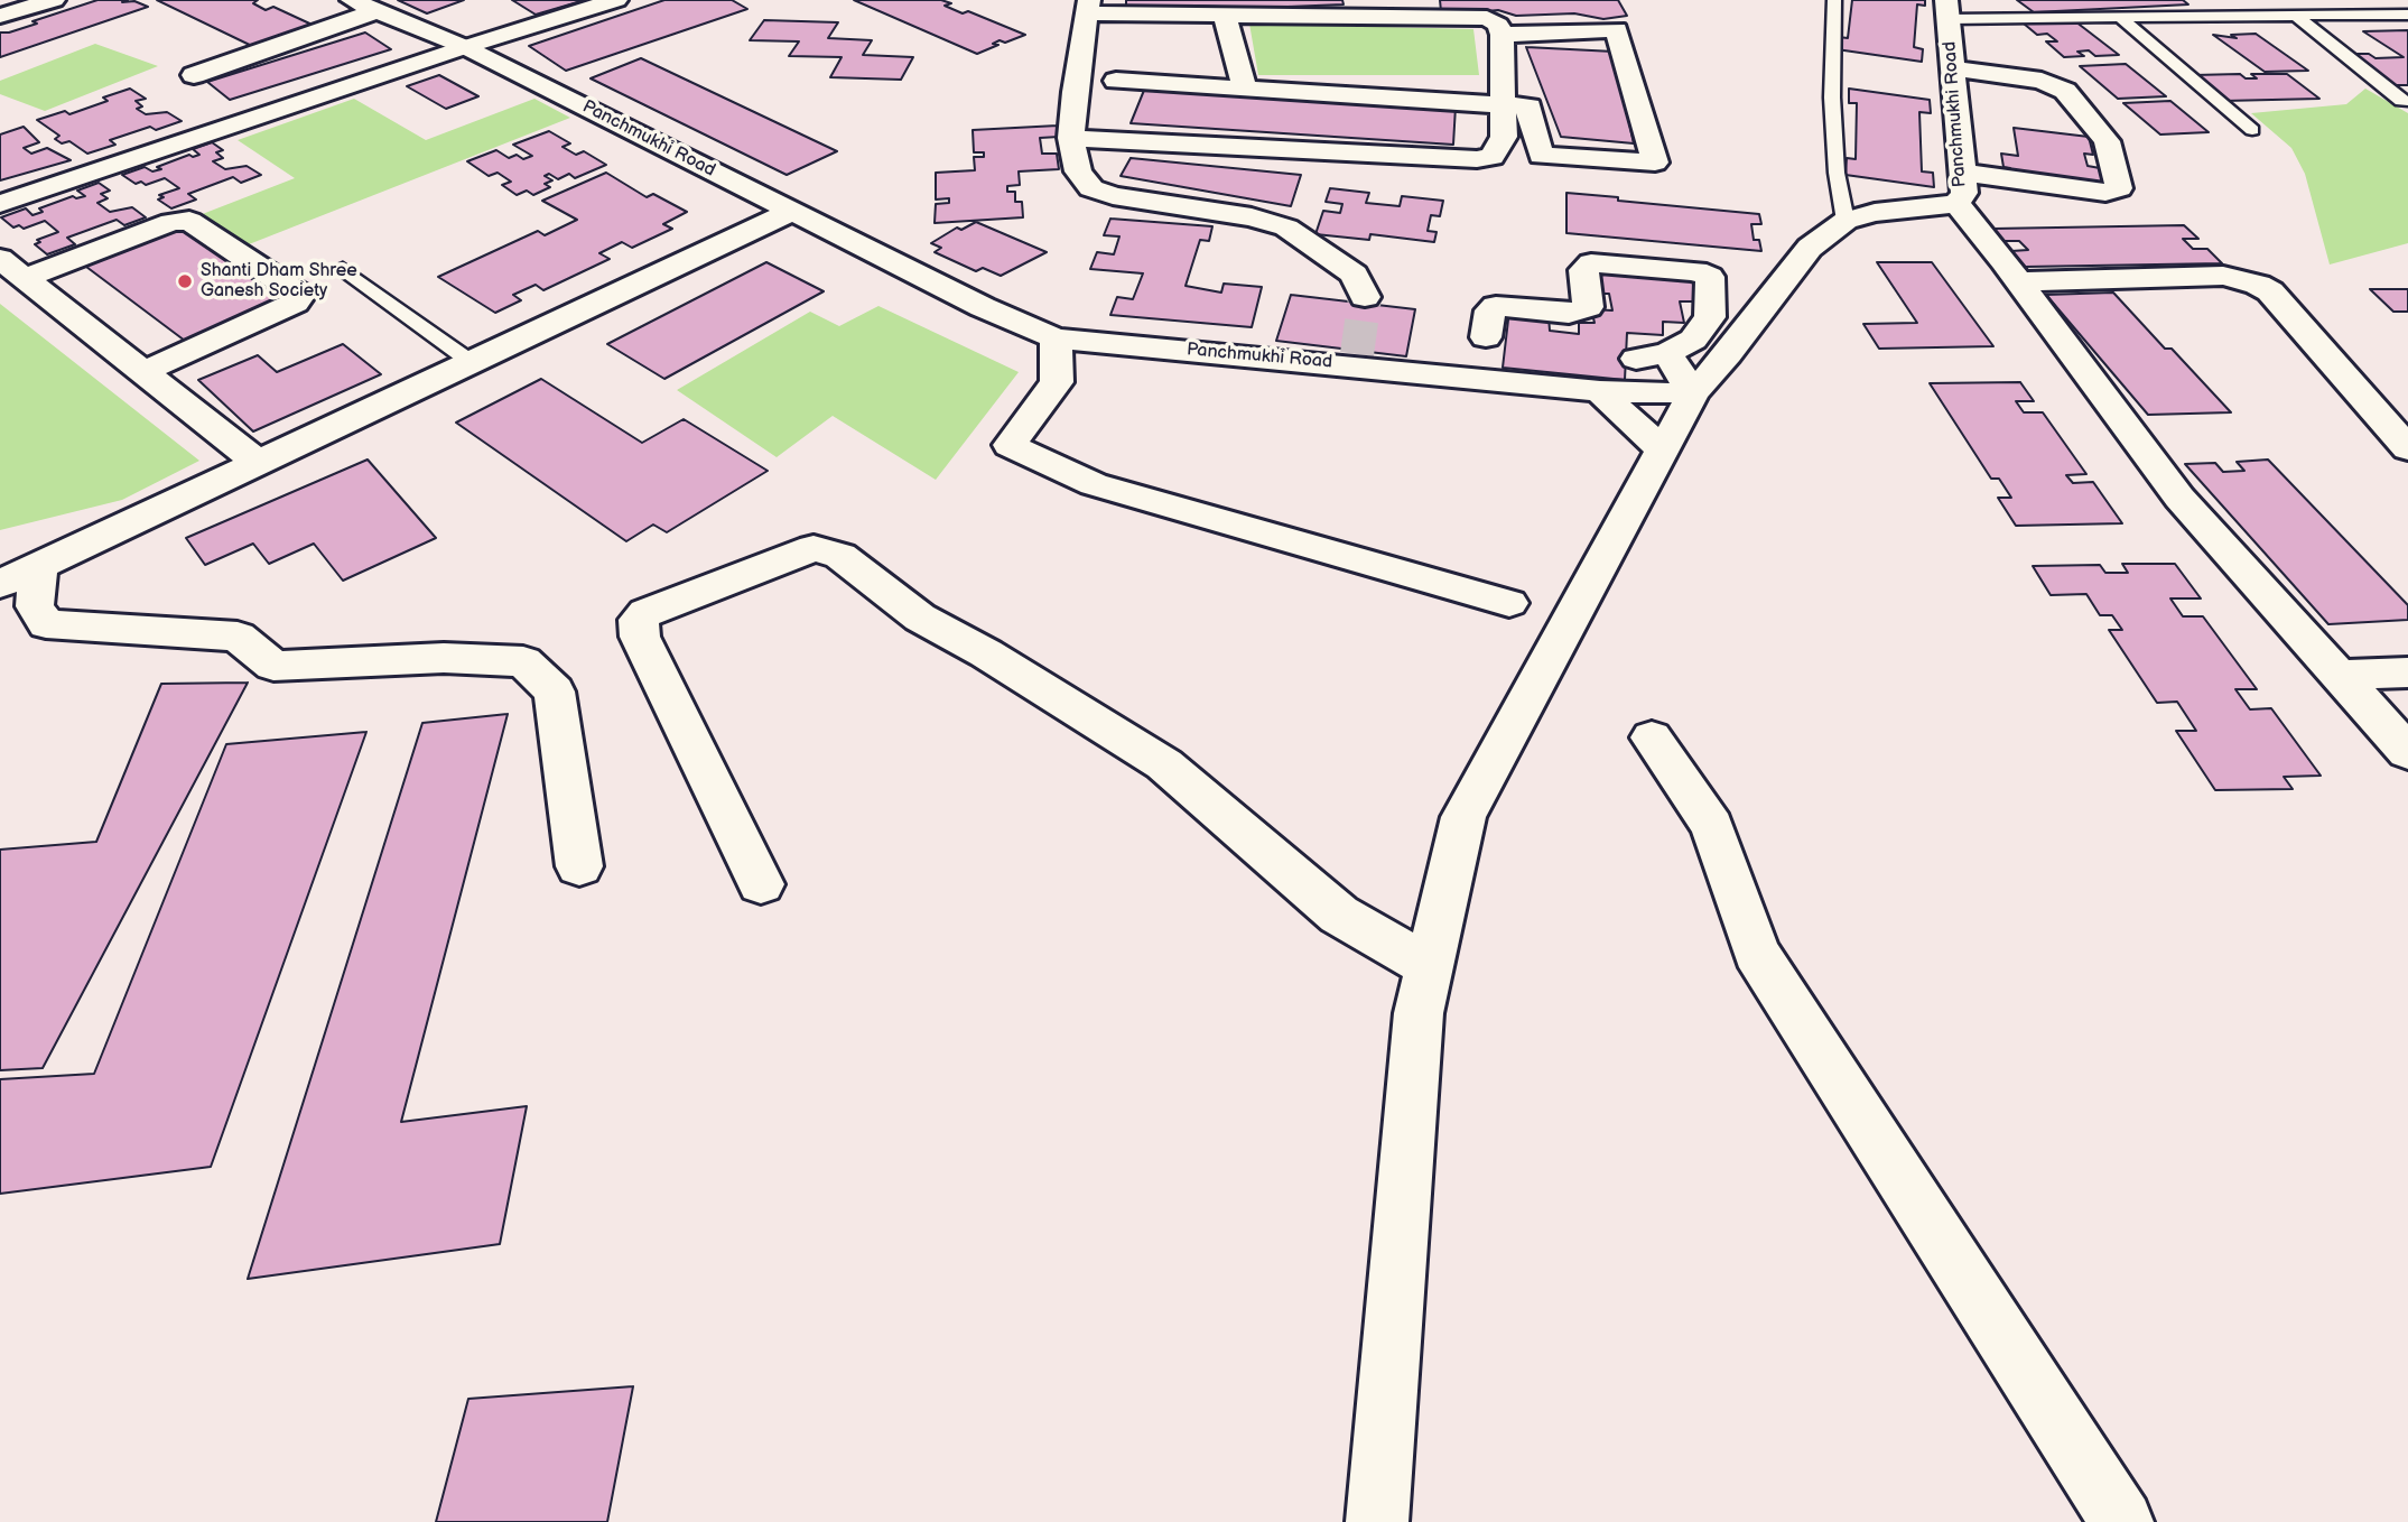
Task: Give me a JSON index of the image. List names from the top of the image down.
{
  "streets": {
    "street": ["Panchmukhi Road"]
  },
  "places": ["Shanti Dham Shree Ganesh Society"]
}
